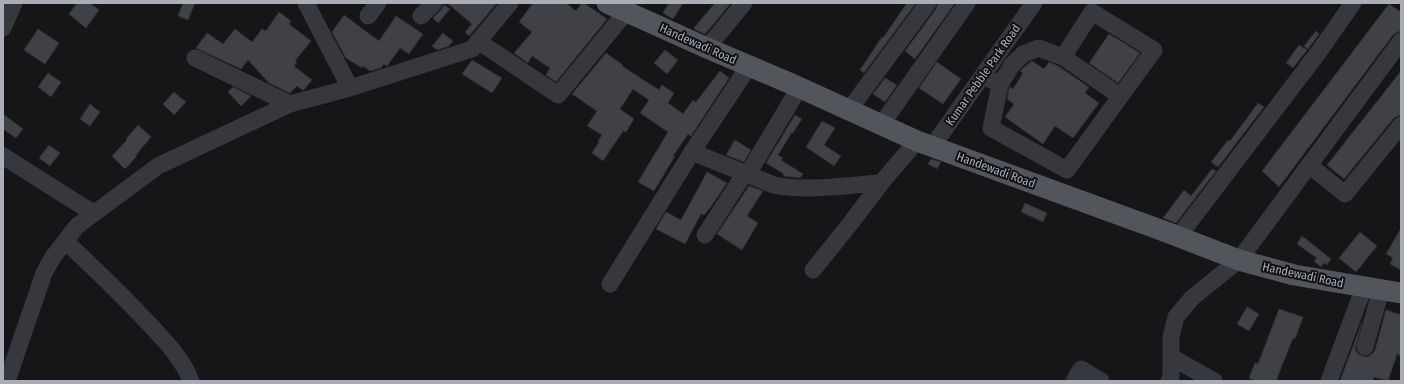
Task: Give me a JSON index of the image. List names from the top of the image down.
{
  "streets": {
    "main road": ["Handewadi Road"],
    "street": ["Kumar Pebble Park Road"]
  },
  "crossings": [
    ["Handewadi Road", "Kumar Pebble Park Road"]
  ]
}
